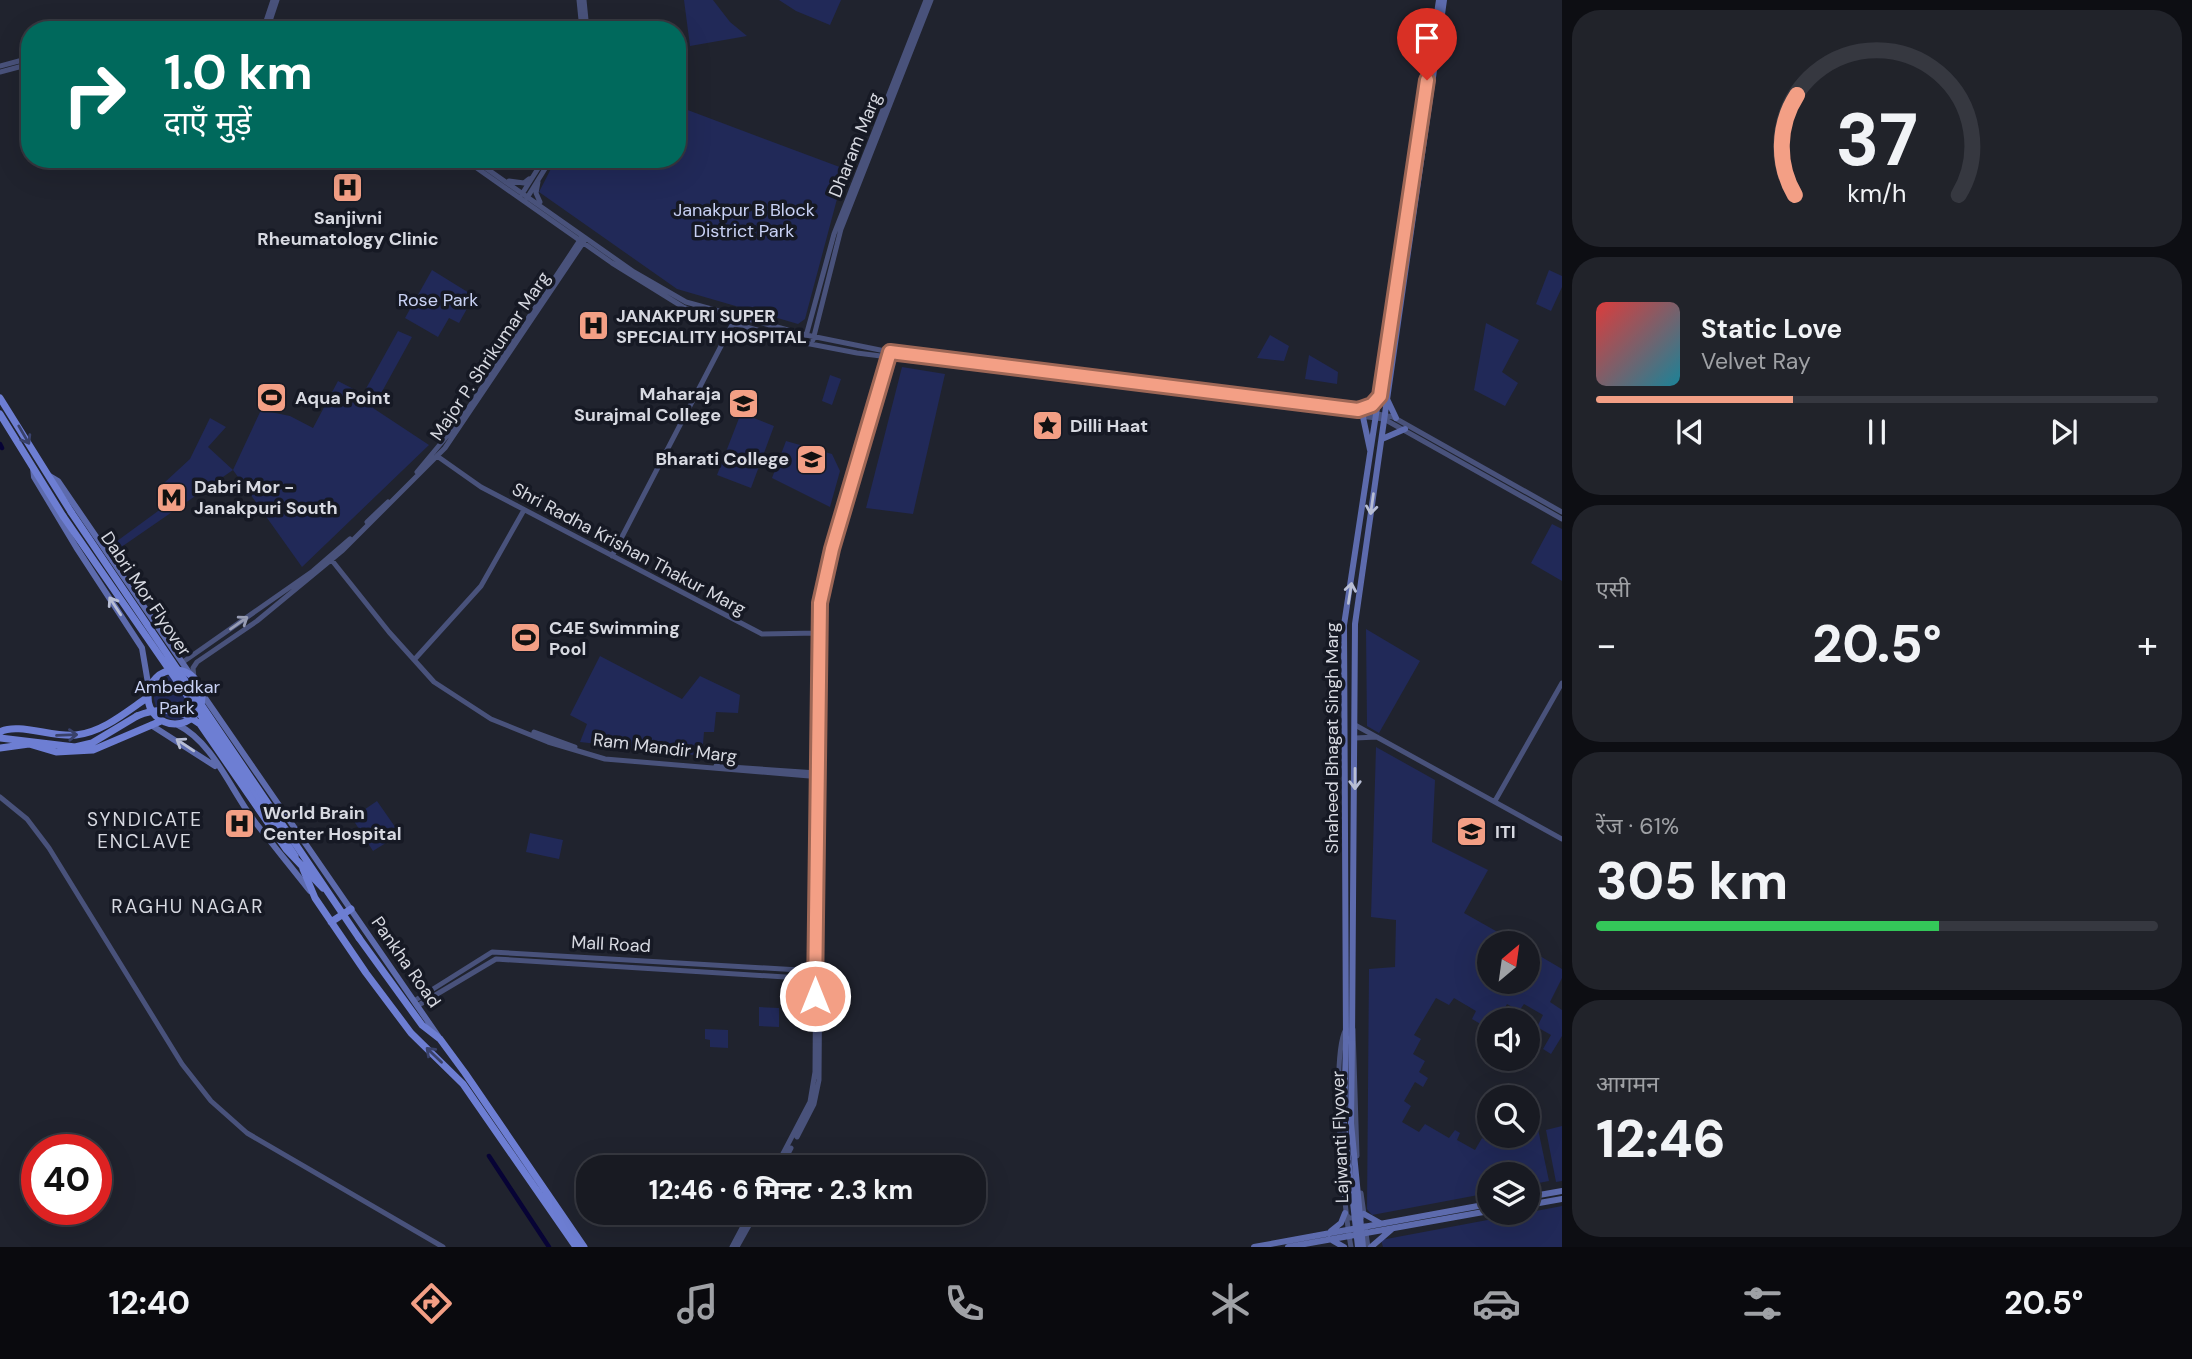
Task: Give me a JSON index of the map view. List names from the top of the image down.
{
  "streets": {
    "main road": [
      "Dabri Mor Flyover",
      "Shaheed Bhagat Singh Marg",
      "Pankha Road",
      "Lajwanti Flyover"
    ],
    "street": [
      "Dharam Marg",
      "Major P. Shrikumar Marg",
      "Shri Radha Krishan Thakur Marg",
      "Ram Mandir Marg",
      "Mall Road"
    ]
  },
  "crossings": [
    ["Major P. Shrikumar Marg", "Shri Radha Krishan Thakur Marg"],
    ["Major P. Shrikumar Marg", "Ram Mandir Marg"],
    ["Major P. Shrikumar Marg", "Pankha Road"],
    ["Dabri Mor Flyover", "Pankha Road"],
    ["Shaheed Bhagat Singh Marg", "Lajwanti Flyover"],
    ["Mall Road", "Pankha Road"]
  ],
  "districts": ["SYNDICATE ENCLAVE", "RAGHU NAGAR"],
  "parks": ["Janakpur B Block District Park", "Rose Park", "Ambedkar Park"],
  "places": {
    "hospital": ["Sanjivni Rheumatology Clinic", "JANAKPURI SUPER SPECIALITY HOSPITAL", "World Brain Center Hospital"],
    "sports": ["Aqua Point", "C4E Swimming Pool"],
    "school or university": ["Maharaja Surajmal College", "Bharati College", "ITI"],
    "place": ["Dilli Haat"],
    "metro station": ["Dabri Mor - Janakpuri South"]
  },
  "north": "top right",
  "page": {
    "turn": ["1.0 km", "दाएँ मुड़ें"],
    "song": ["Static Love", "Velvet Ray"],
    "tile": [
      "एसी",
      ["रेंज · 61%", "305 km"],
      ["आगमन", "12:46"]
    ],
    "heat": ["−", "20.5°", "+"],
    "limit": "40",
    "trip": "12:46 · 6 मिनट · 2.3 km",
    "tabs": ["12:40", "20.5°"],
    "gauge": ["37", "km/h"]
  }
}
